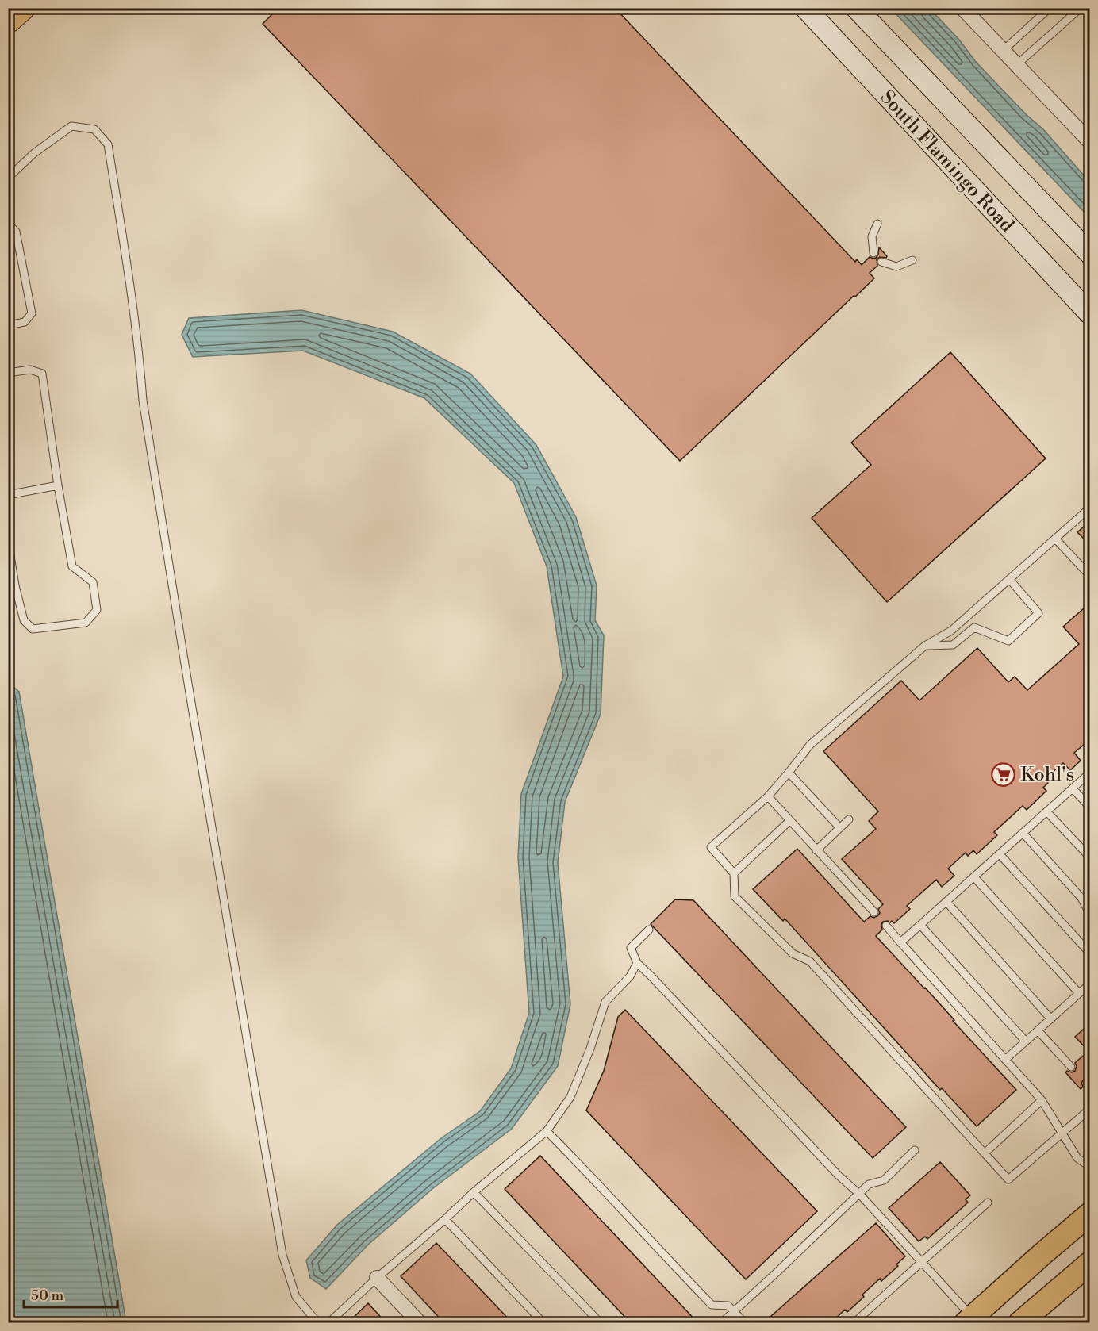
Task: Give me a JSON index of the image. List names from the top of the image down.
{
  "streets": {
    "main road": ["South Flamingo Road"]
  },
  "places": {
    "supermarket": ["Kohl's"]
  },
  "scale_bar": "50 m"
}
